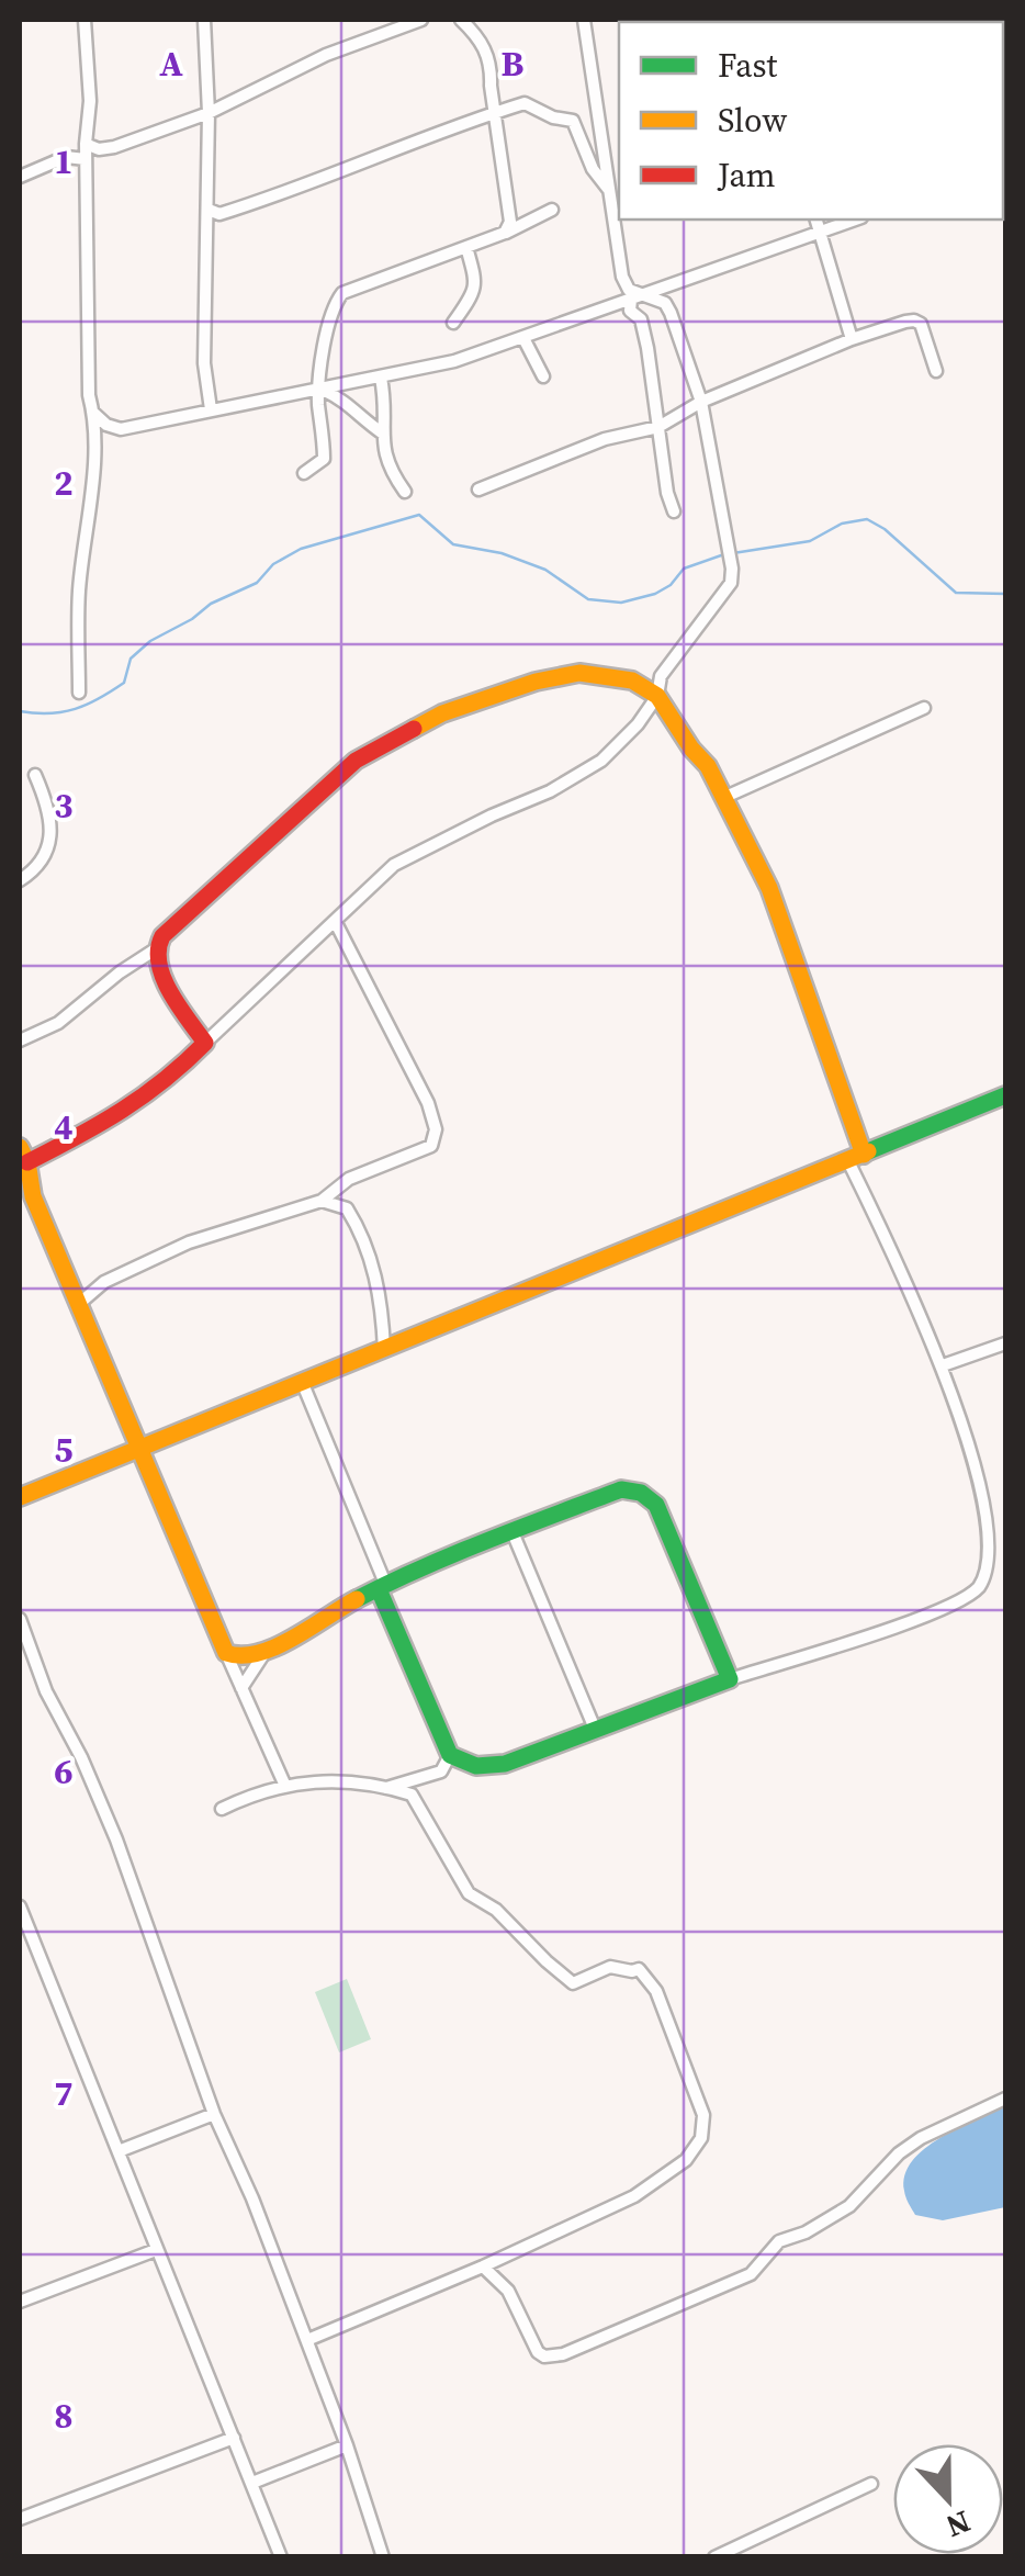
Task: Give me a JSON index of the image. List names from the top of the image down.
{
  "legend": ["Fast", "Slow", "Jam"],
  "north": "bottom",
  "grid": {
    "columns": ["A", "B"],
    "rows": [
      "1",
      "2",
      "3",
      "4",
      "5",
      "6",
      "7",
      "8"
    ]
  }
}
